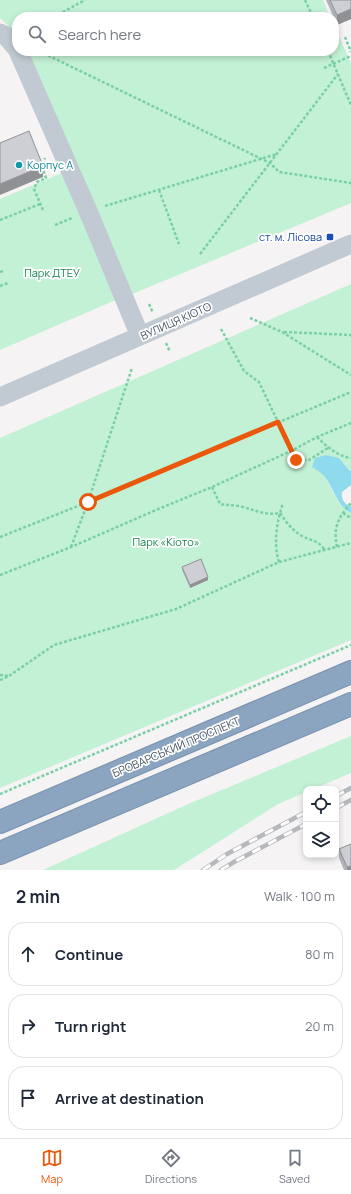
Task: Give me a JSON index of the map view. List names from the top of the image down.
{
  "streets": {
    "highway": ["БРОВАРСЬКИЙ ПРОСПЕКТ"],
    "street": ["ВУЛИЦЯ КІОТО"]
  },
  "parks": ["Парк ДТЕУ", "Парк «Кіото»"],
  "places": {
    "other": ["Корпус А"],
    "transit": ["ст. м. Лісова"]
  },
  "page": {
    "search": "Search here",
    "heading": ["2 min", "Walk · 100 m"],
    "list": [
      ["Continue", "80 m"],
      ["Turn right", "20 m"],
      "Arrive at destination"
    ],
    "nav": ["Map", "Directions", "Saved"]
  }
}
